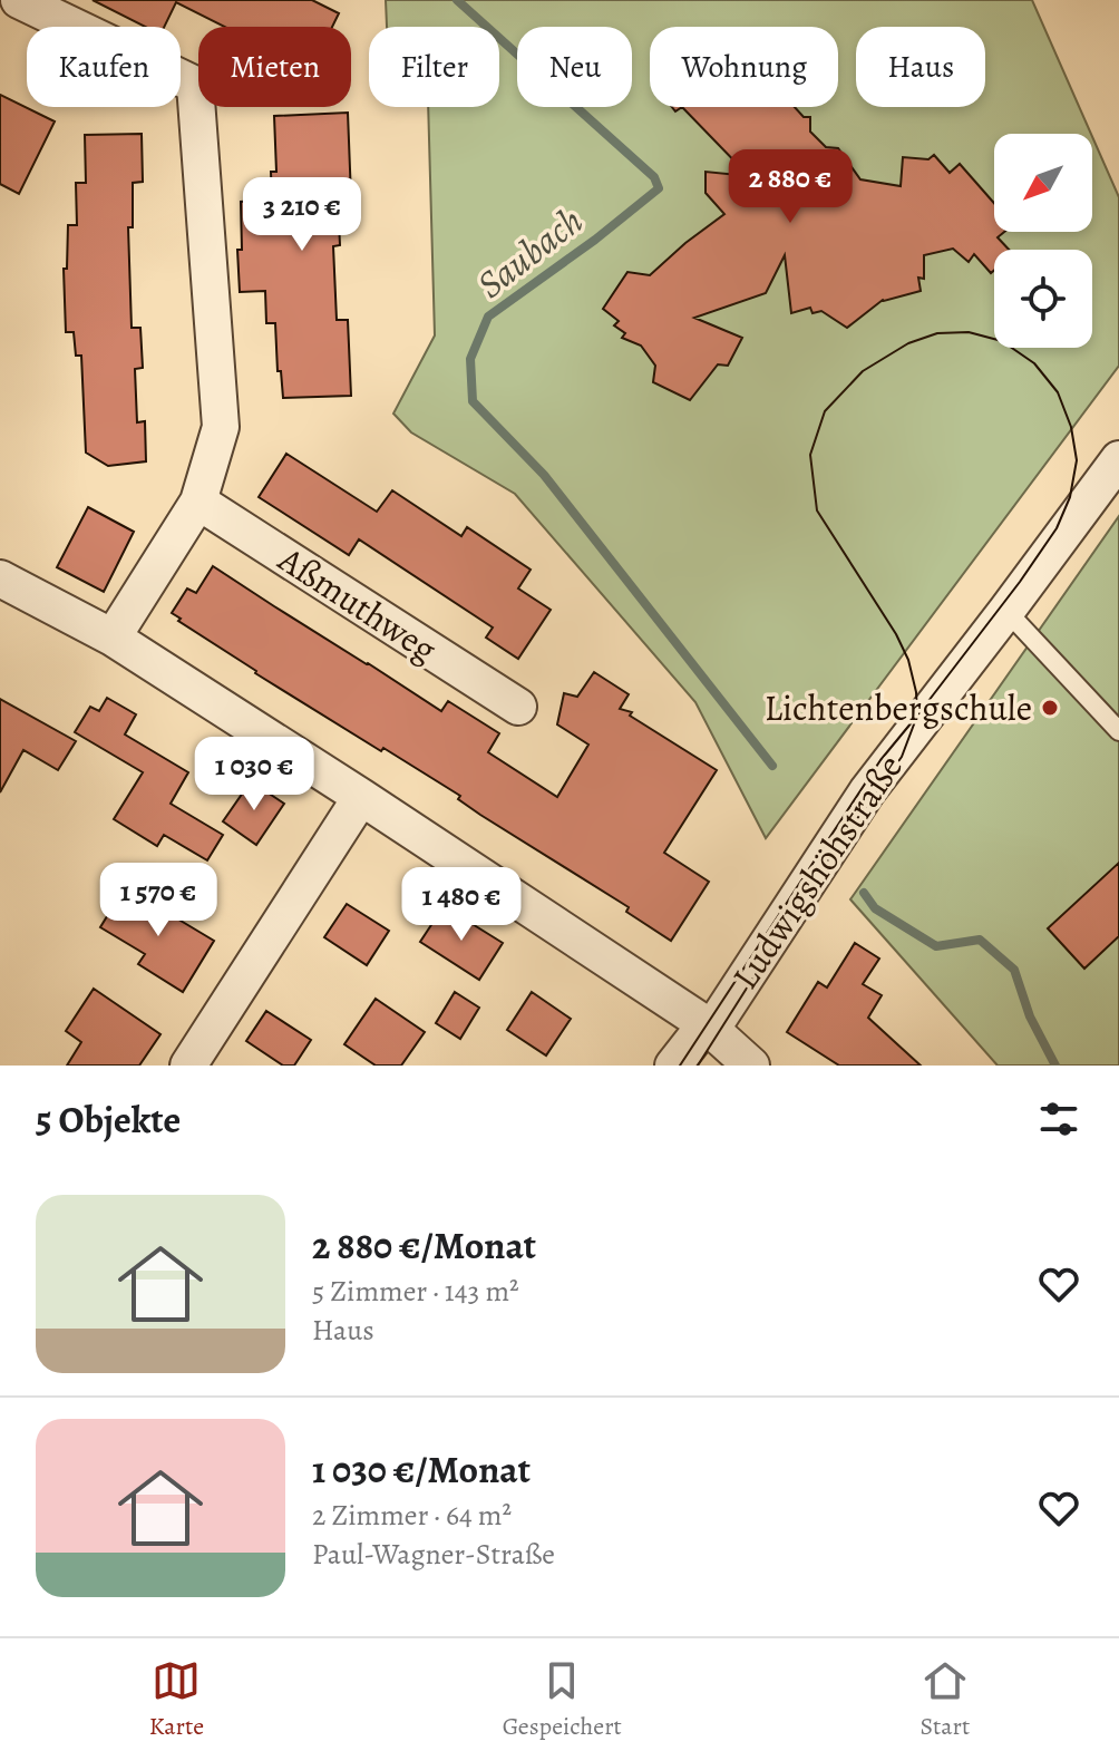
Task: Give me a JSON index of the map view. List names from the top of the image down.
{
  "streets": {
    "street": ["Aßmuthweg", "Ludwigshöhstraße"]
  },
  "water": ["Saubach"],
  "places": ["Lichtenbergschule"],
  "north": "bottom left",
  "page": {
    "chip": [
      "Kaufen",
      "Mieten",
      "Filter",
      "Neu",
      "Wohnung",
      "Haus"
    ],
    "price": [
      "2 880 €",
      "3 210 €",
      "1 030 €",
      "1 570 €",
      "1 480 €"
    ],
    "heading": "5 Objekte",
    "list": [
      {
        "name": "2 880 €/Monat",
        "note": "5 Zimmer · 143 m² · Haus"
      },
      {
        "name": "1 030 €/Monat",
        "note": "2 Zimmer · 64 m² · Paul-Wagner-Straße"
      }
    ],
    "tabs": ["Karte", "Gespeichert", "Start"]
  }
}
